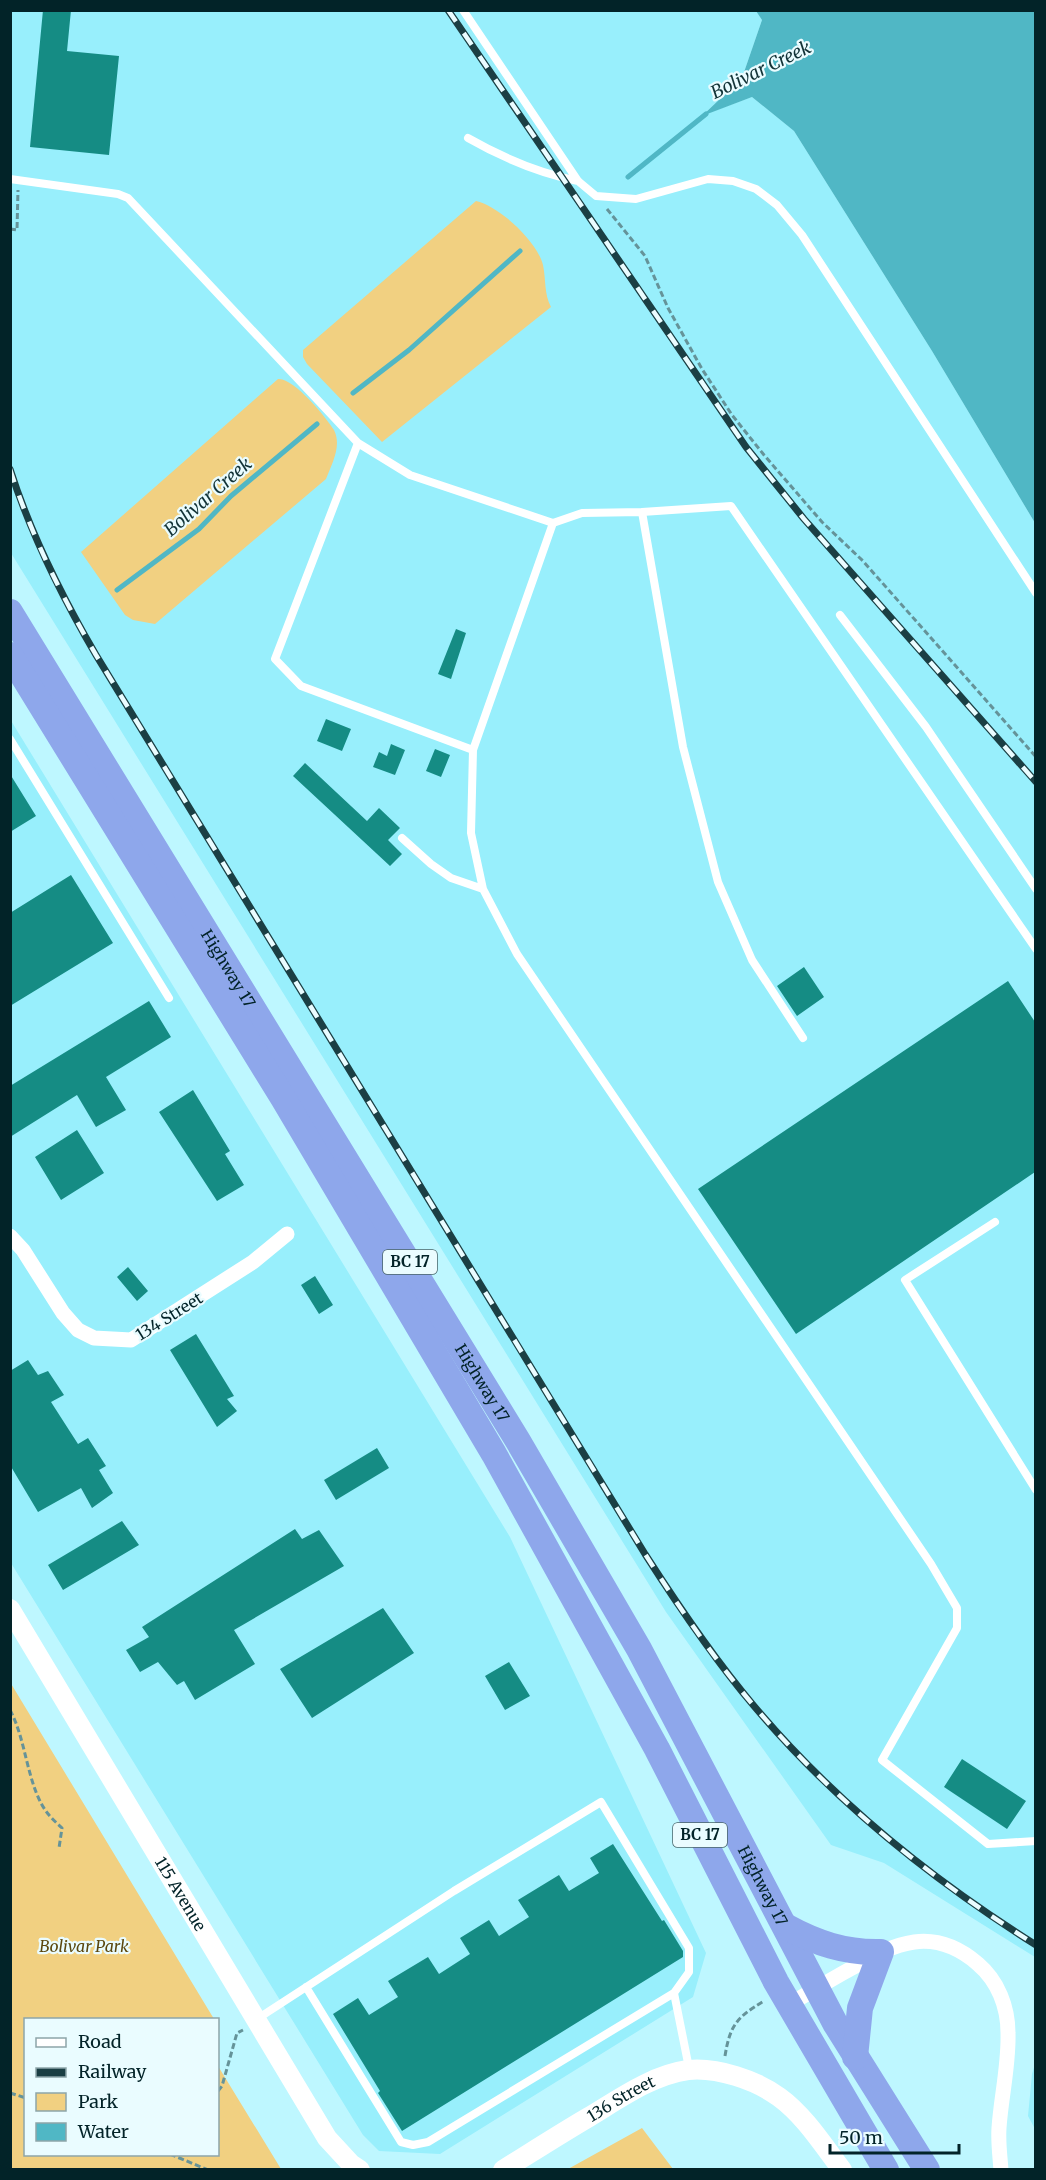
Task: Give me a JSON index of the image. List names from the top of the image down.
{
  "streets": {
    "highway": ["Highway 17", "BC 17"],
    "street": ["134 Street", "115 Avenue", "136 Street"]
  },
  "water": ["Bolivar Creek"],
  "parks": ["Bolivar Park"],
  "legend": [
    "Road",
    "Railway",
    "Park",
    "Water"
  ],
  "scale_bar": "50 m"
}
